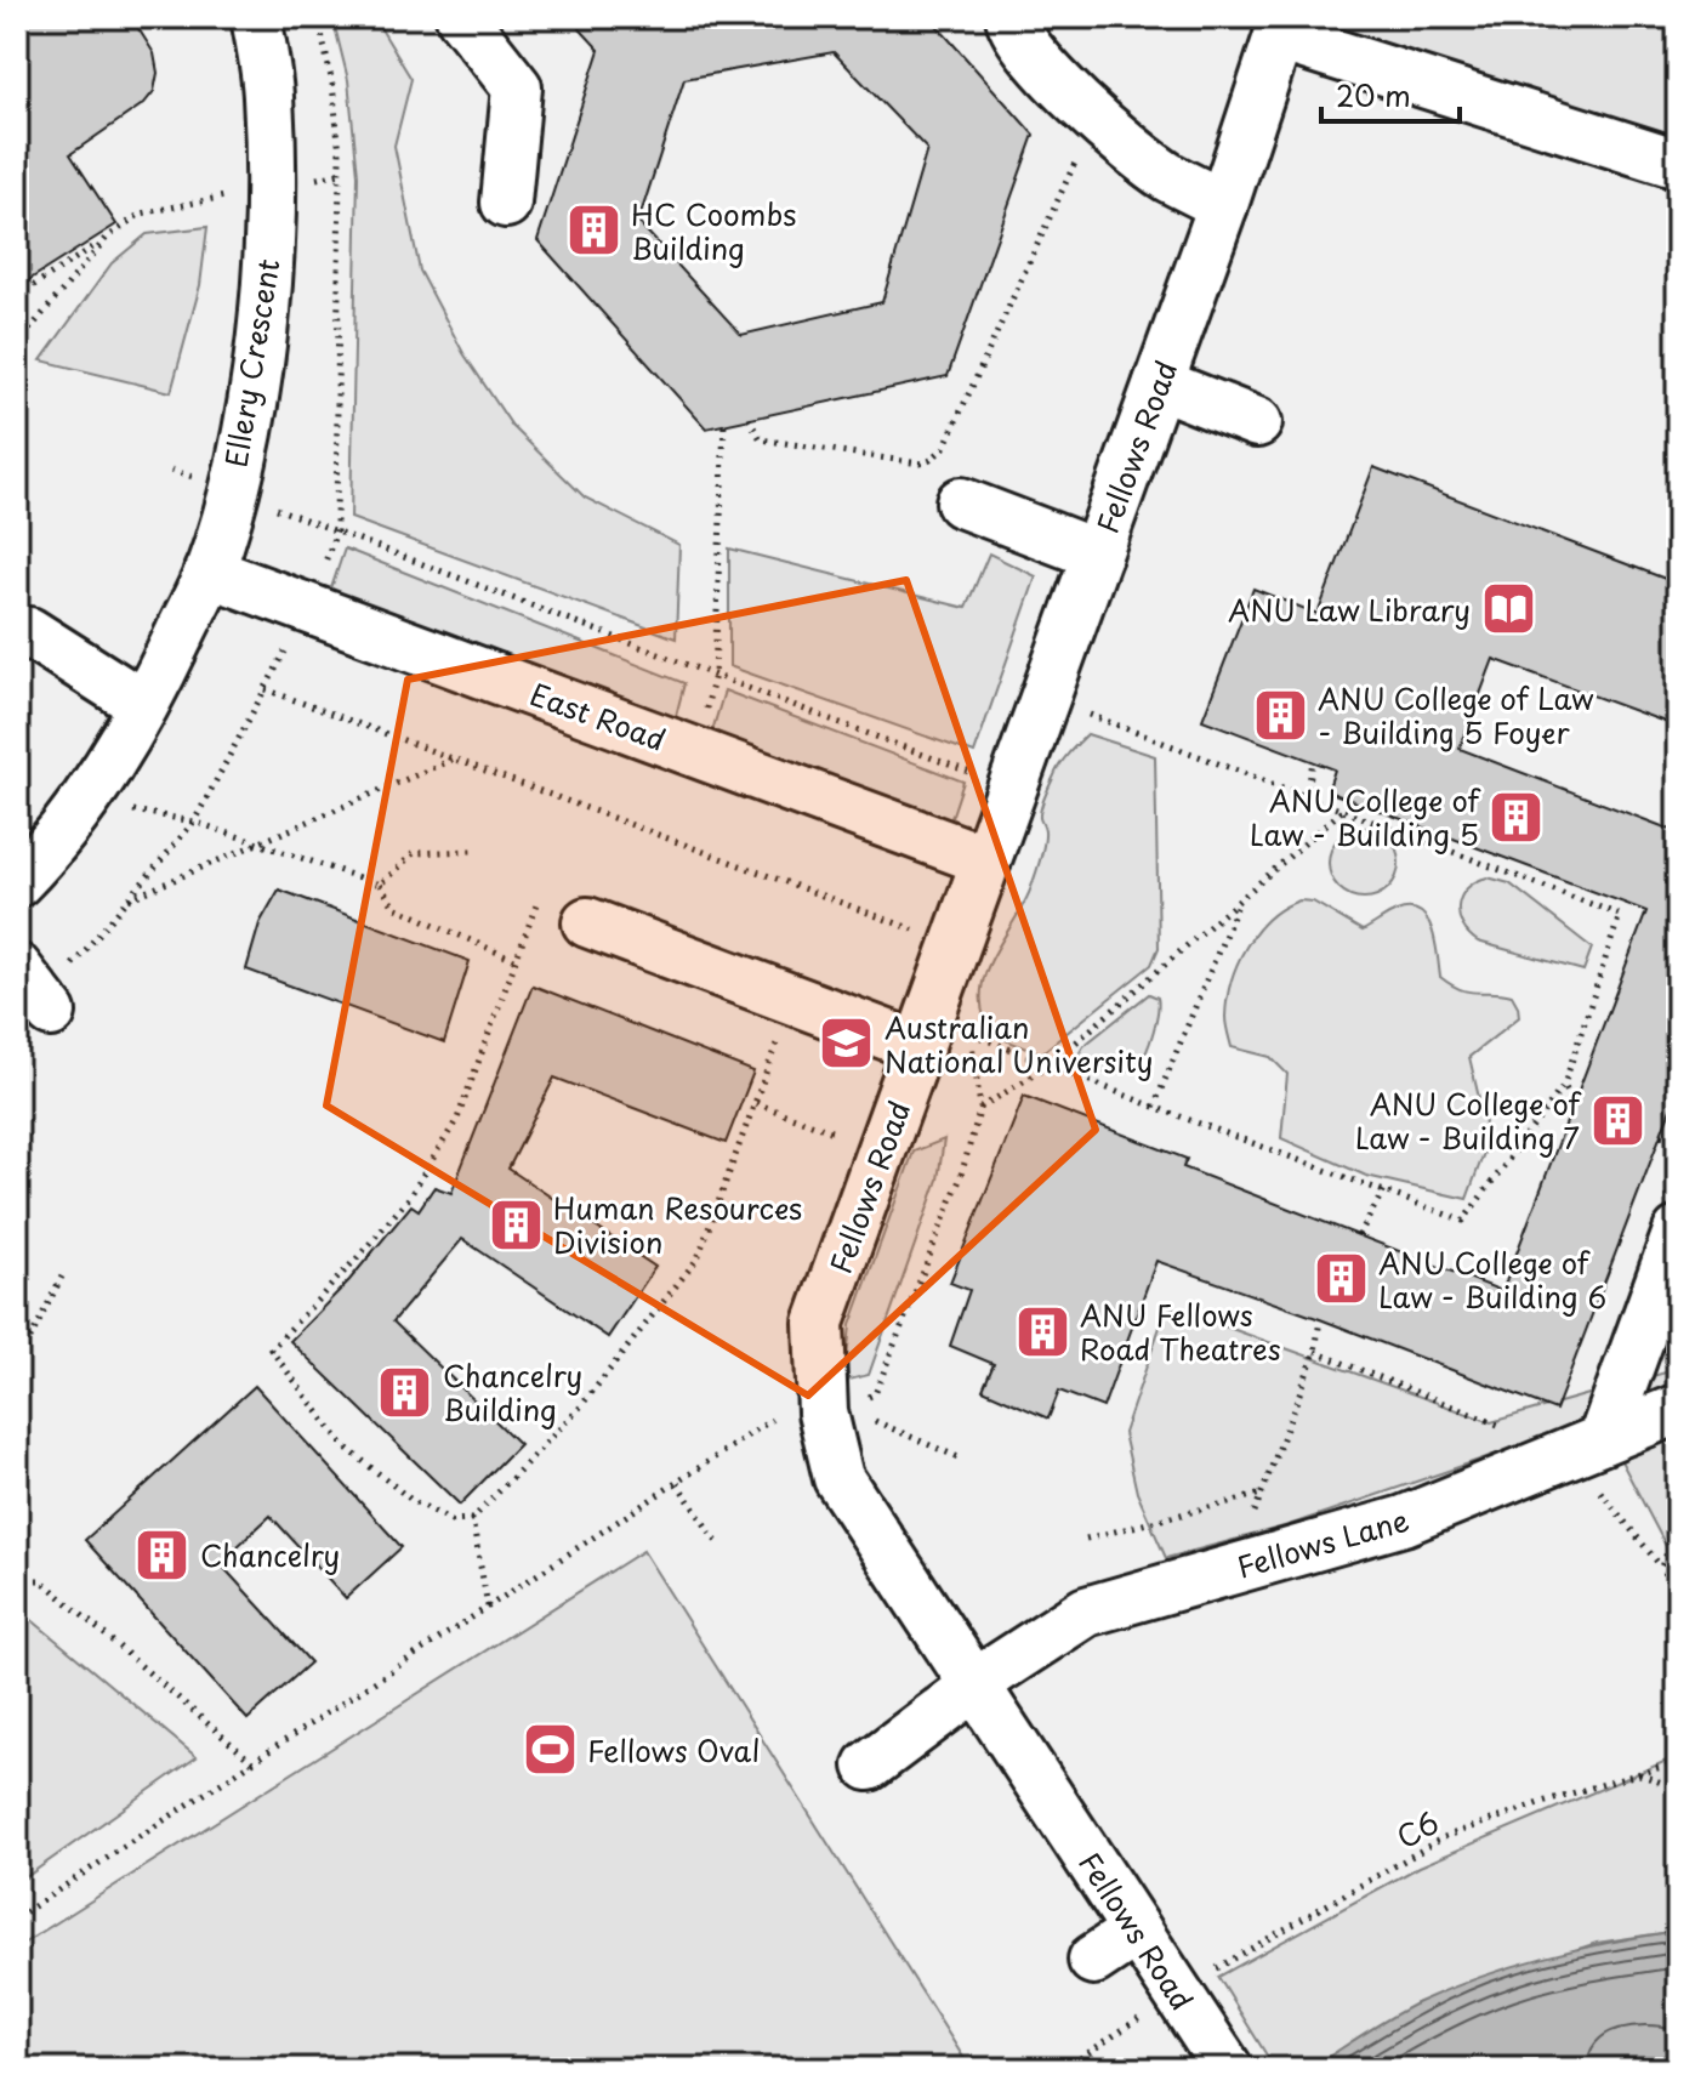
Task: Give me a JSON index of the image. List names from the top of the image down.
{
  "streets": {
    "street": [
      "Ellery Crescent",
      "Fellows Road",
      "East Road",
      "Fellows Lane"
    ],
    "path": ["C6"]
  },
  "crossings": [
    ["Ellery Crescent", "East Road"],
    ["Fellows Road", "East Road"],
    ["Fellows Road", "Fellows Lane"]
  ],
  "places": {
    "building": [
      "HC Coombs Building",
      "ANU College of Law - Building 5 Foyer",
      "ANU College of Law - Building 5",
      "ANU College of Law - Building 7",
      "Human Resources Division",
      "ANU College of Law - Building 6",
      "ANU Fellows Road Theatres",
      "Chancelry Building",
      "Chancelry"
    ],
    "library": ["ANU Law Library"],
    "school or university": ["Australian National University"],
    "sports": ["Fellows Oval"]
  },
  "scale_bar": "20 m"
}
